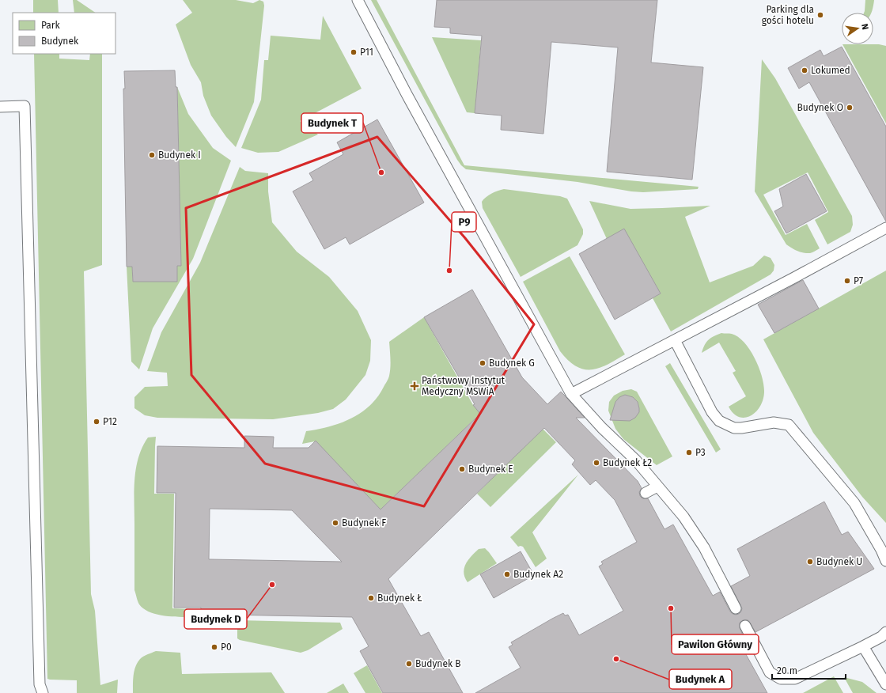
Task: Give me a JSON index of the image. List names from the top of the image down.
{
  "places": {
    "other": [
      "Parking dla gości hotelu",
      "P11",
      "Lokumed",
      "Budynek O",
      "Budynek I",
      "Budynek T",
      "P9",
      "P7",
      "Budynek G",
      "P12",
      "P3",
      "Budynek Ł2",
      "Budynek E",
      "Budynek F",
      "Budynek U",
      "Budynek A2",
      "Budynek D",
      "Budynek Ł",
      "Pawilon Główny",
      "P0",
      "Budynek A",
      "Budynek B"
    ],
    "health": ["Państwowy Instytut Medyczny MSWiA"]
  },
  "legend": ["Park", "Budynek"],
  "scale_bar": "20 m",
  "north": "right"
}
